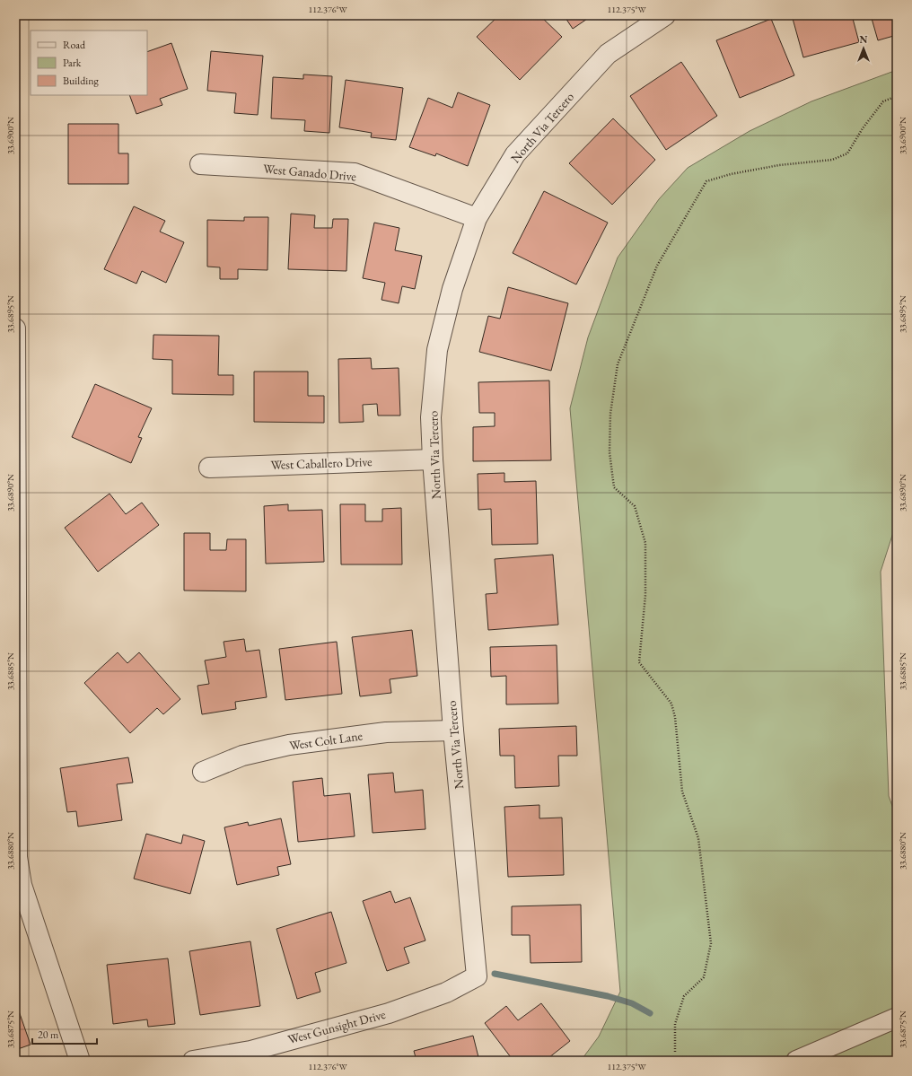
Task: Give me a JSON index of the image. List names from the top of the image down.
{
  "streets": {
    "street": [
      "North Via Tercero",
      "West Ganado Drive",
      "West Caballero Drive",
      "West Colt Lane",
      "West Gunsight Drive"
    ]
  },
  "crossings": [
    ["North Via Tercero", "West Ganado Drive"],
    ["North Via Tercero", "West Caballero Drive"],
    ["North Via Tercero", "West Colt Lane"],
    ["North Via Tercero", "West Gunsight Drive"]
  ],
  "legend": ["Road", "Park", "Building"],
  "scale_bar": "20 m",
  "north": "top",
  "coordinates": [
    "112.376°W",
    "112.375°W",
    "33.6900°N",
    "33.6895°N",
    "33.6890°N",
    "33.6885°N",
    "33.6880°N",
    "33.6875°N"
  ]
}
